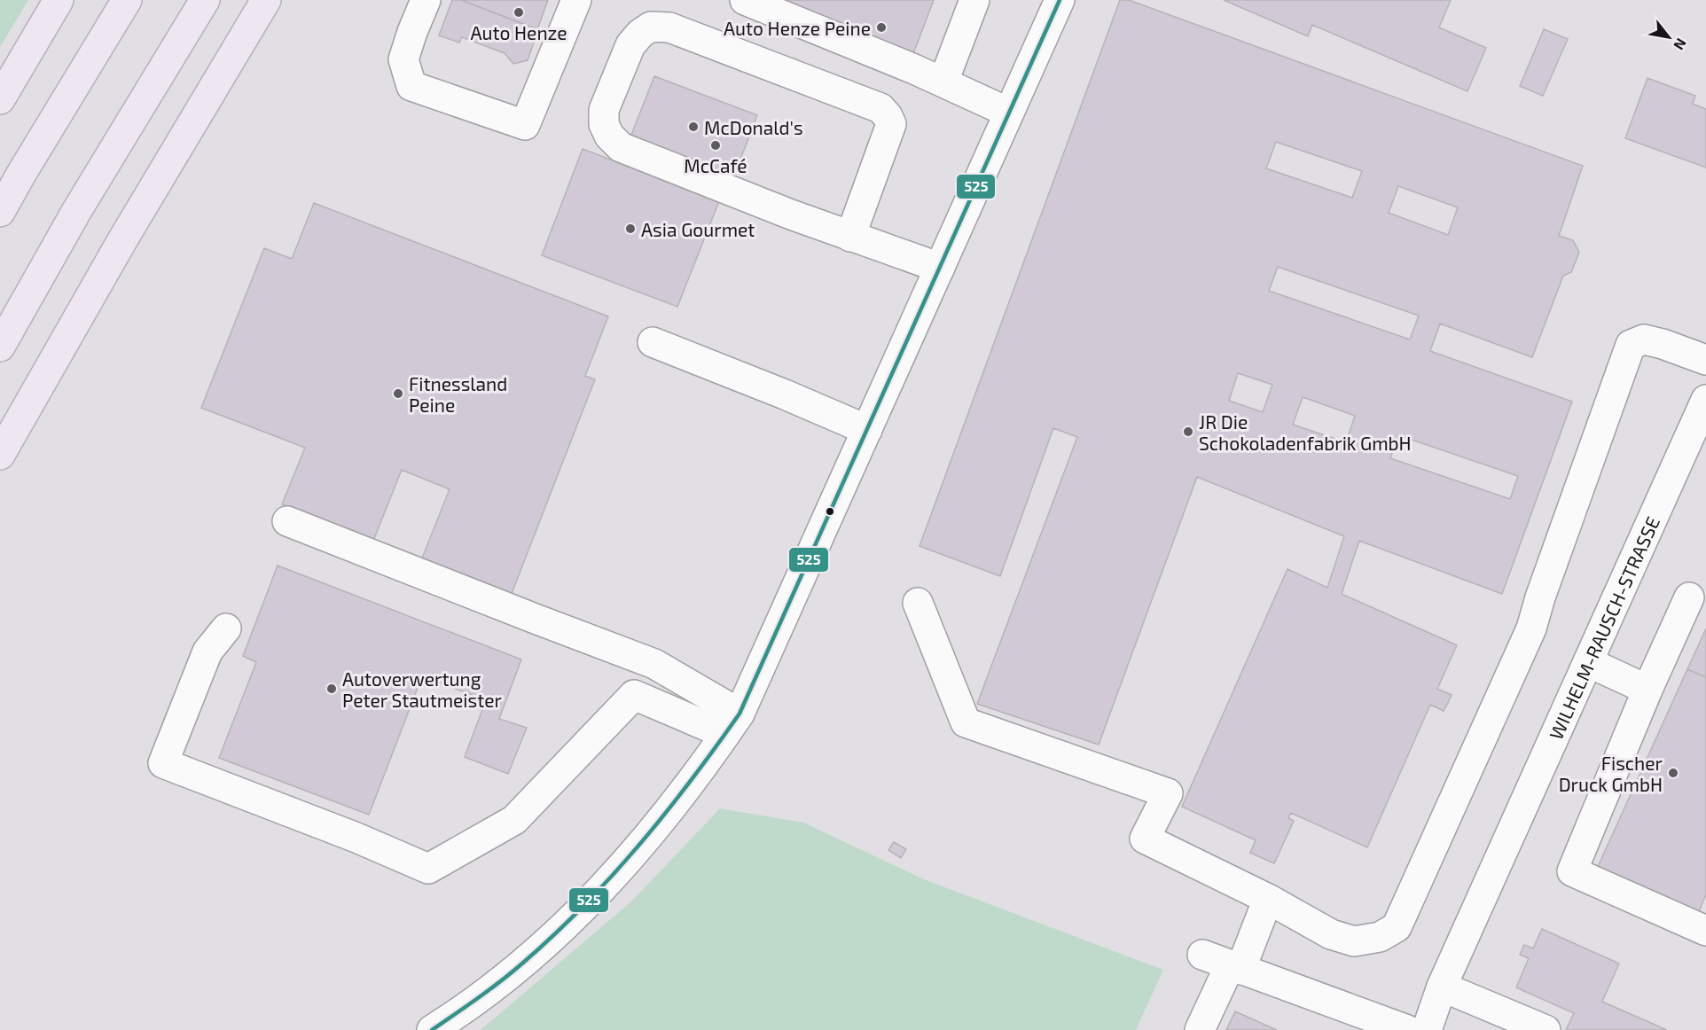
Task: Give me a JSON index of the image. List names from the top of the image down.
{
  "streets": {
    "street": ["WILHELM-RAUSCH-STRASSE"]
  },
  "places": [
    "Auto Henze",
    "Auto Henze Peine",
    "McDonald's",
    "McCafé",
    "Asia Gourmet",
    "Fitnessland Peine",
    "JR Die Schokoladenfabrik GmbH",
    "Autoverwertung Peter Stautmeister",
    "Fischer Druck GmbH"
  ],
  "lines": ["transit line 525"],
  "north": "bottom right"
}
